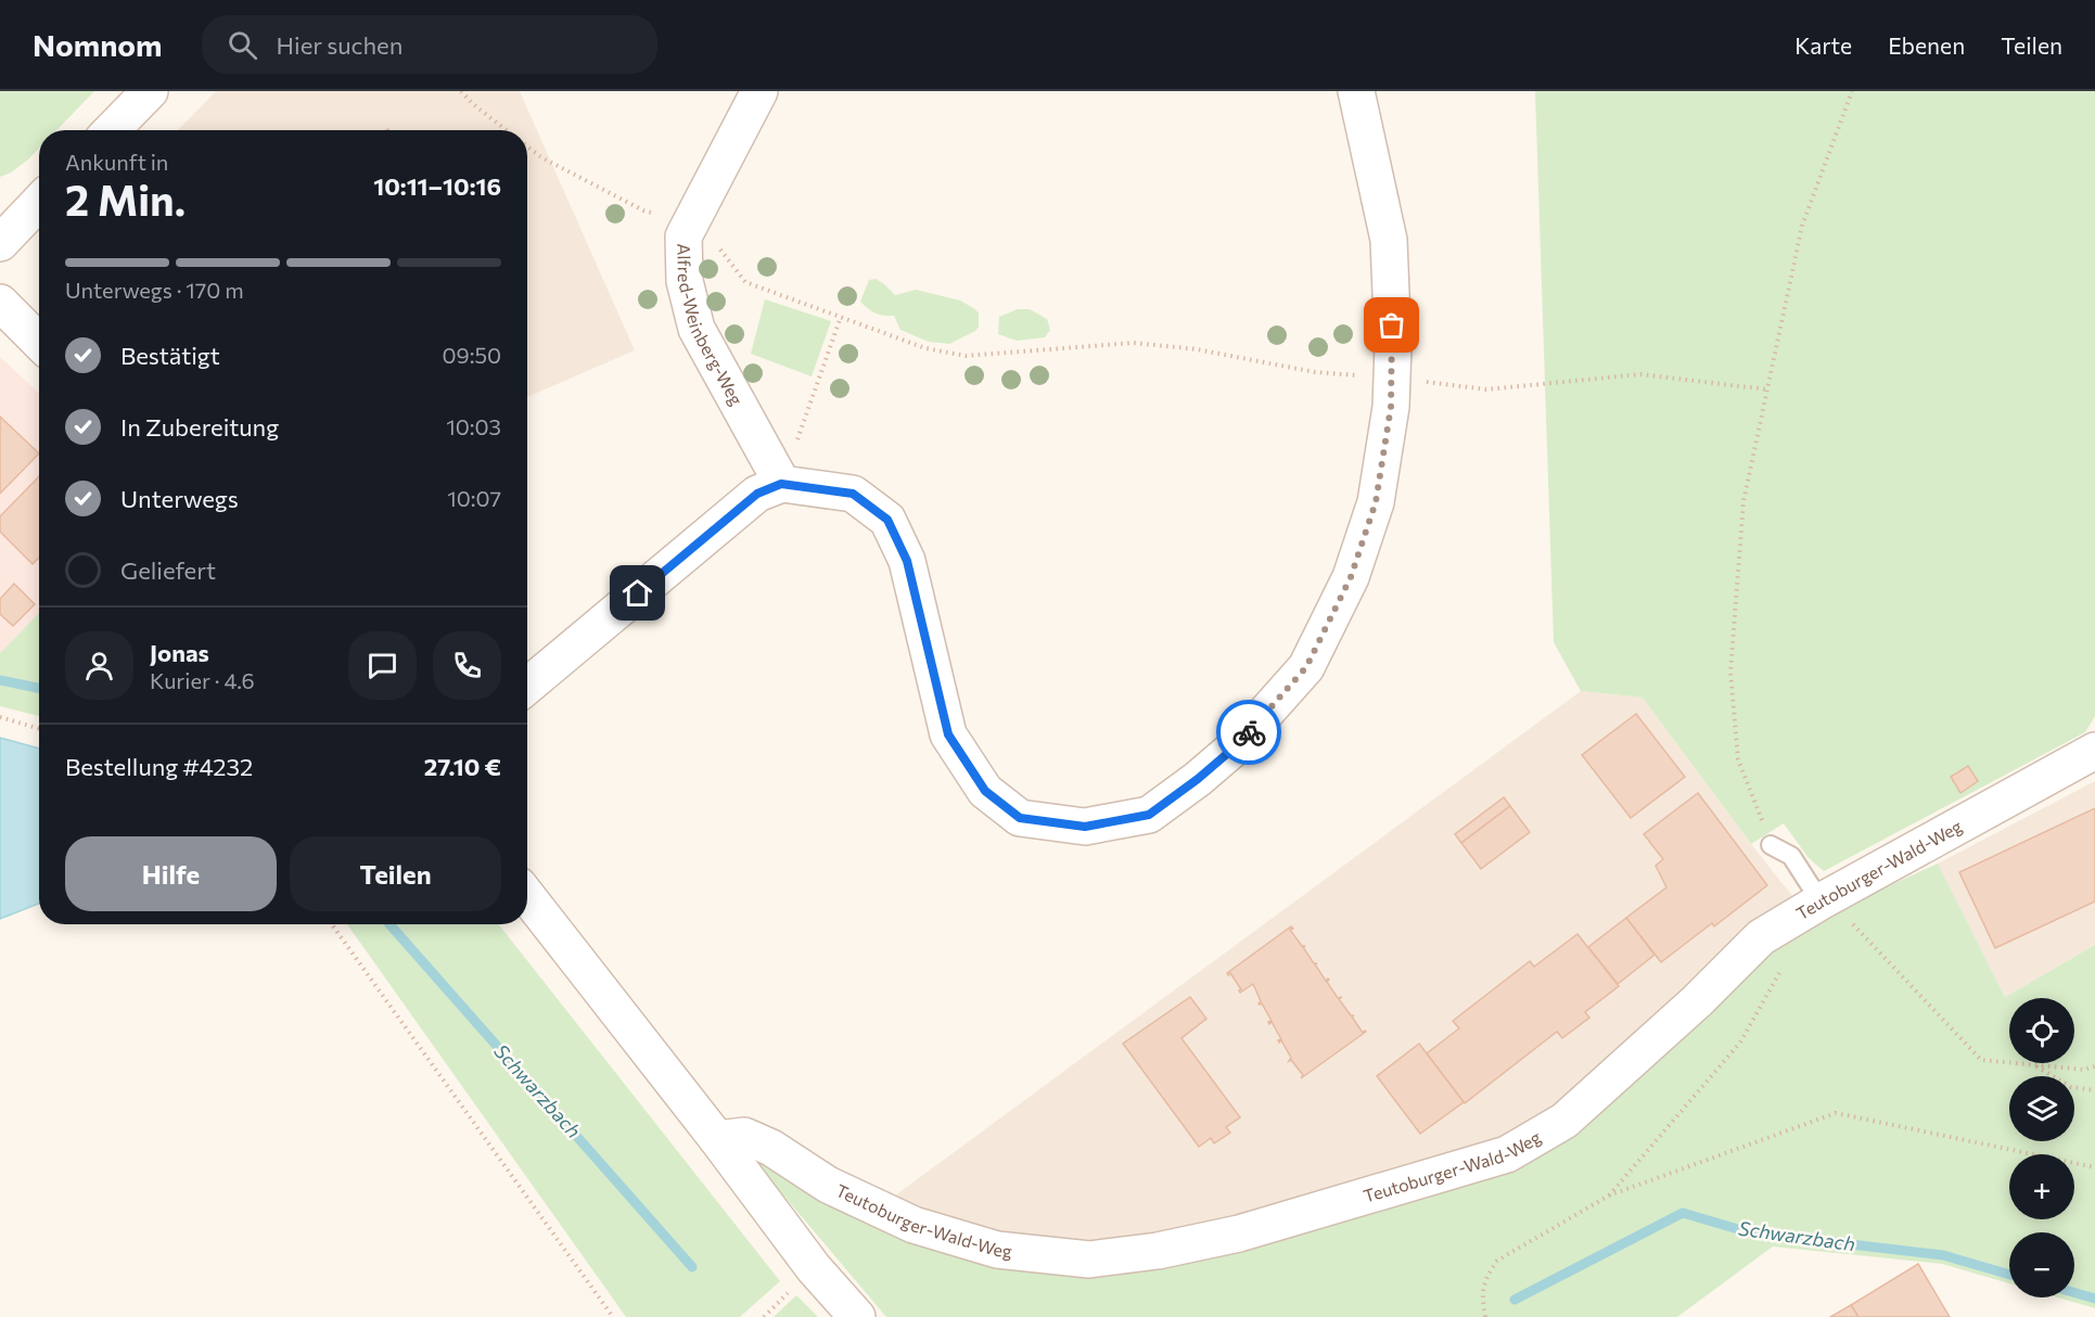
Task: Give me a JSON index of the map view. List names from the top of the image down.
{
  "streets": {
    "street": ["Alfred-Weinberg-Weg", "Teutoburger-Wald-Weg"]
  },
  "water": ["Schwarzbach"],
  "page": {
    "header": "Nomnom",
    "search": "Hier suchen",
    "nav": ["Karte", "Ebenen", "Teilen"],
    "heading": ["2 Min.", "Ankunft in", "10:11–10:16"],
    "panel": [
      "Jonas",
      "Kurier · 4.6",
      "Bestellung #4232",
      "27.10 €"
    ],
    "bar": "Unterwegs · 170 m",
    "list": [
      ["Bestätigt", "09:50"],
      ["In Zubereitung", "10:03"],
      ["Unterwegs", "10:07"],
      "Geliefert"
    ],
    "buttons": ["Hilfe", "Teilen"],
    "map_buttons": ["+", "−"]
  }
}
